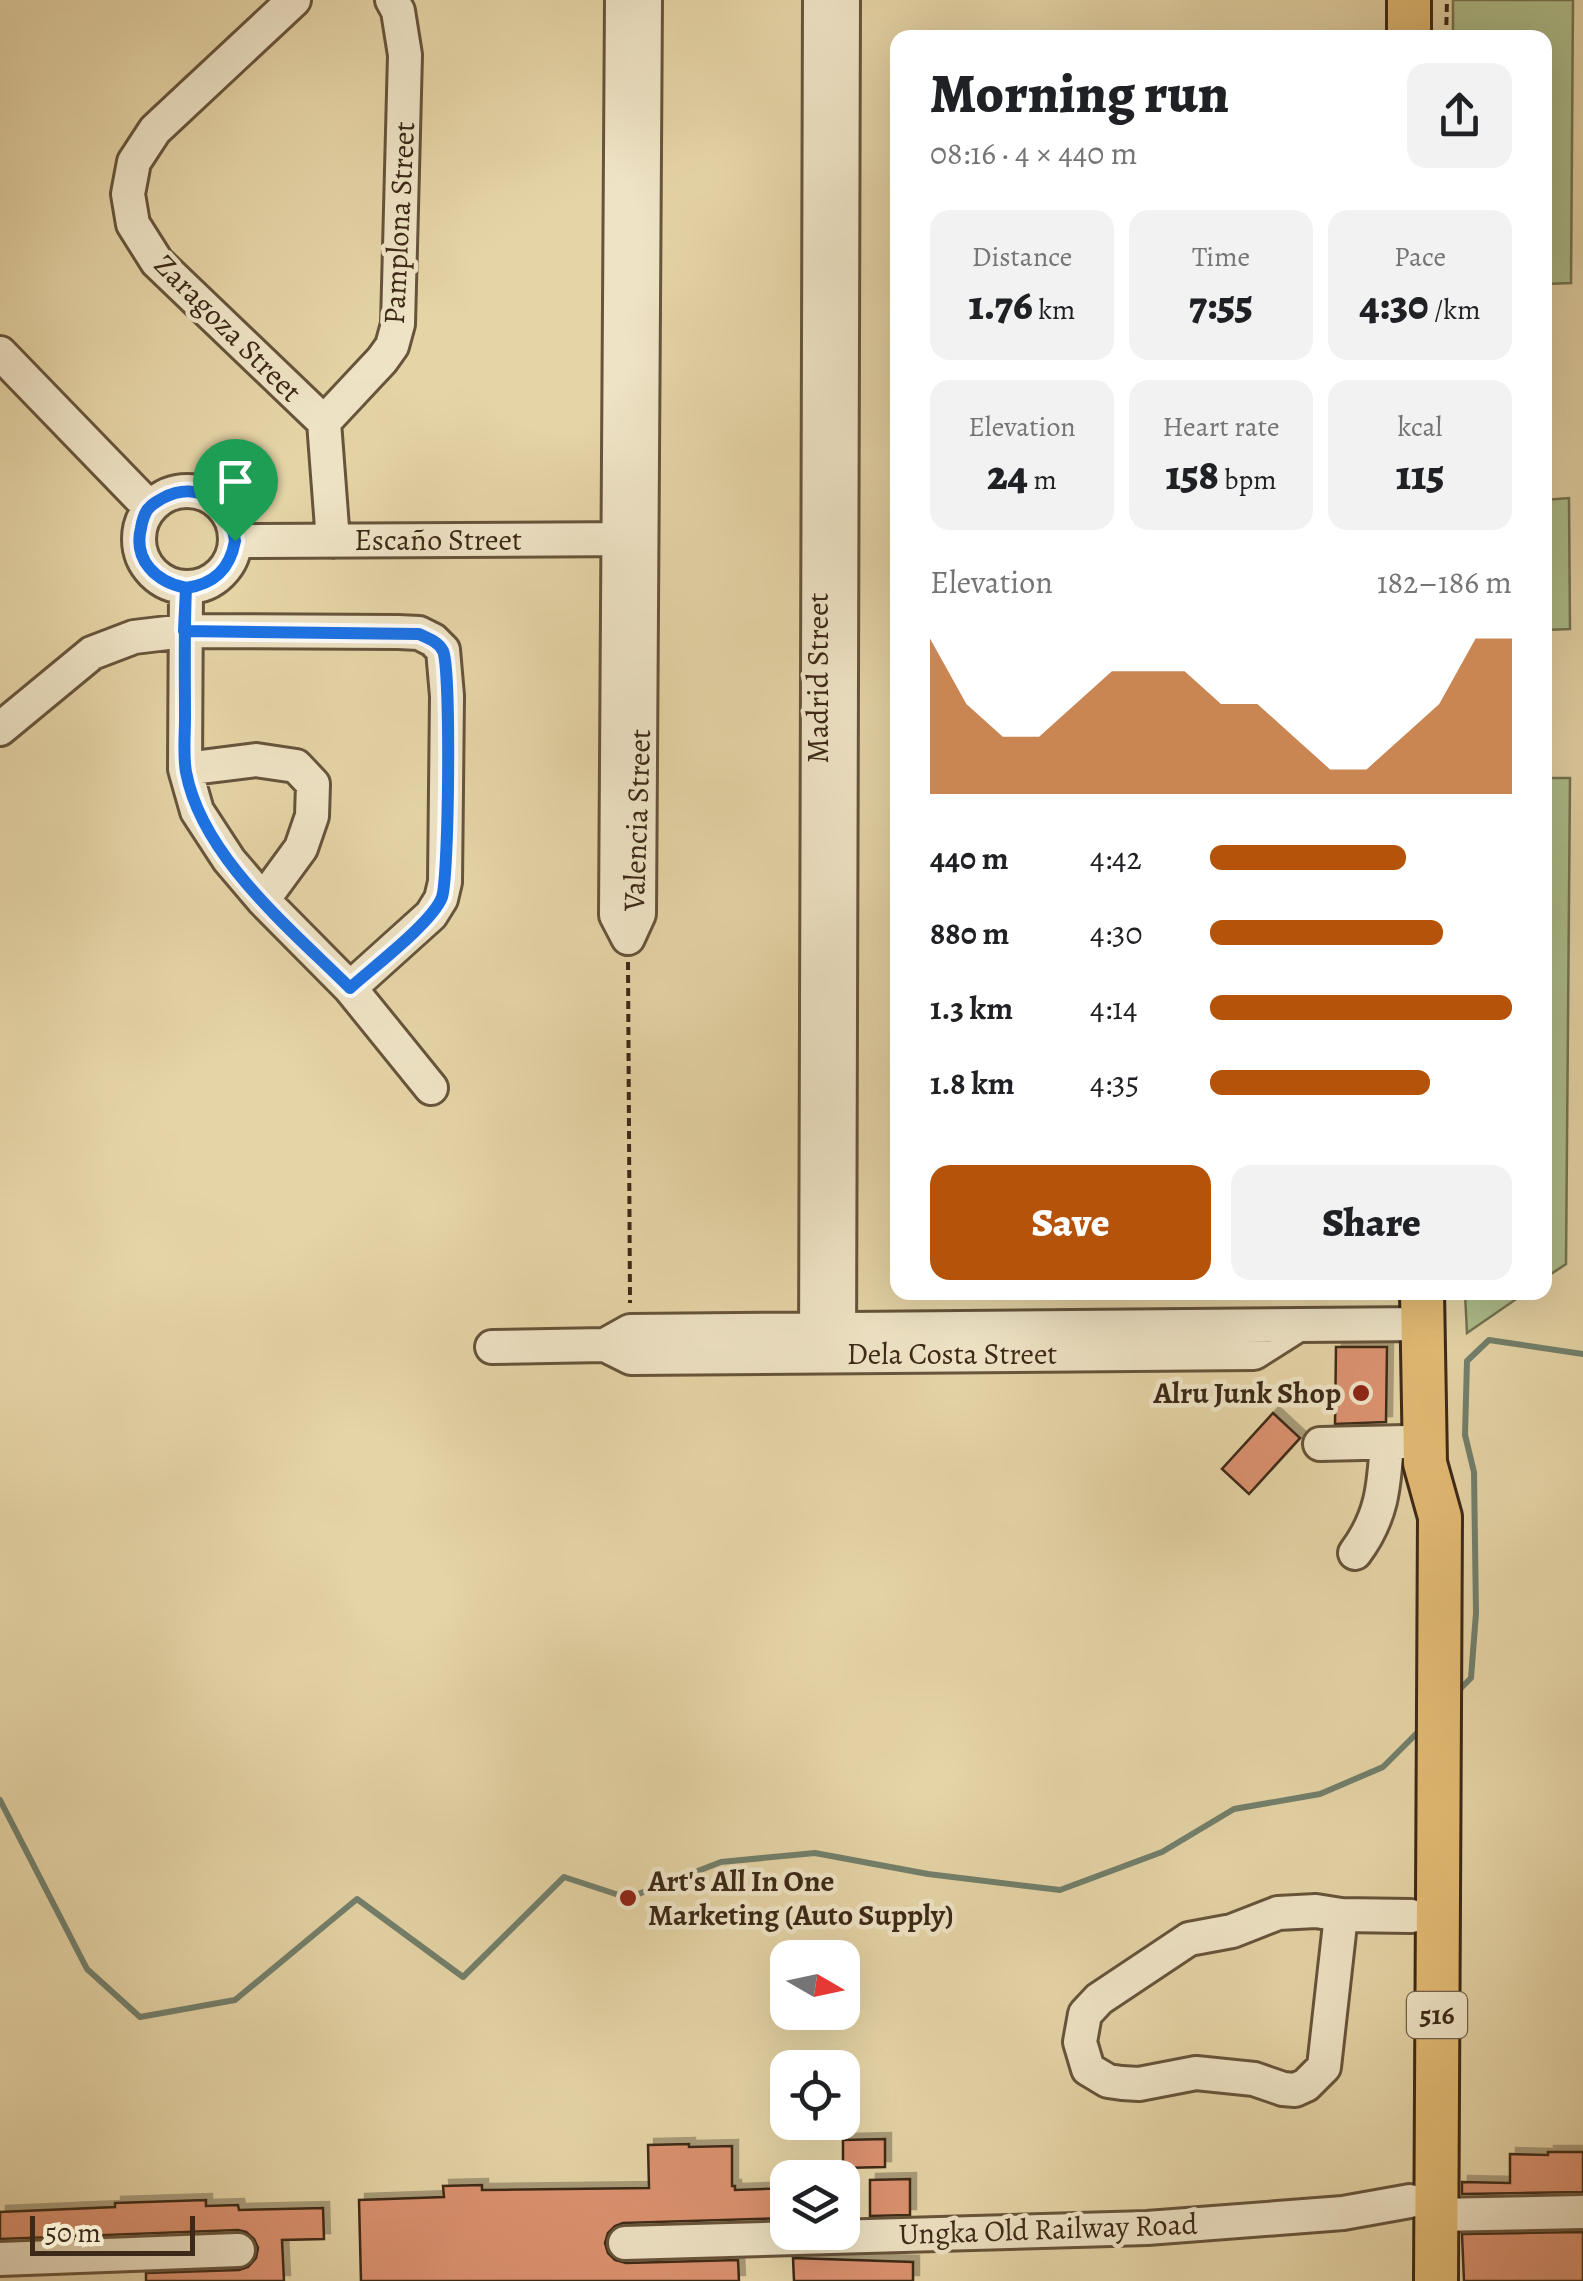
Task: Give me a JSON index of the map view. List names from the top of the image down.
{
  "streets": {
    "main road": ["516"],
    "street": [
      "Pamplona Street",
      "Zaragoza Street",
      "Escaño Street",
      "Madrid Street",
      "Valencia Street",
      "Dela Costa Street",
      "Ungka Old Railway Road"
    ]
  },
  "crossings": [
    ["Pamplona Street", "Zaragoza Street"],
    ["Zaragoza Street", "Escaño Street"],
    ["Escaño Street", "Valencia Street"],
    ["Madrid Street", "Dela Costa Street"],
    ["Dela Costa Street", "516"],
    ["516", "Ungka Old Railway Road"]
  ],
  "places": ["Alru Junk Shop", "Art's All In One Marketing (Auto Supply)"],
  "scale_bar": "50 m",
  "north": "right",
  "page": {
    "heading": ["Morning run", "08:16 · 4 × 440 m"],
    "stats": [
      ["Distance", "1.76 km"],
      ["Time", "7:55"],
      ["Pace", "4:30 /km"],
      ["Elevation", "24 m"],
      ["Heart rate", "158 bpm"],
      ["kcal", "115"]
    ],
    "chart": ["Elevation", "182–186 m"],
    "list": [
      {
        "name": "440 m",
        "note": "4:42"
      },
      {
        "name": "880 m",
        "note": "4:30"
      },
      {
        "name": "1.3 km",
        "note": "4:14"
      },
      {
        "name": "1.8 km",
        "note": "4:35"
      }
    ],
    "buttons": ["Save", "Share"],
    "scale": "50 m"
  }
}
